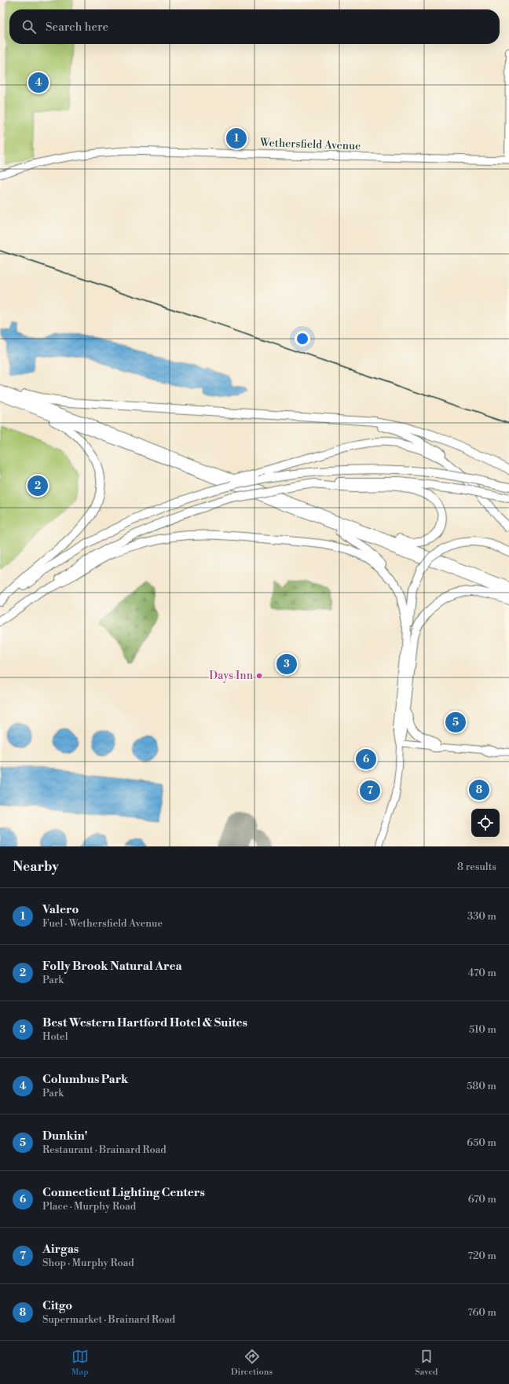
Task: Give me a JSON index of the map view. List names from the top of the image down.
{
  "streets": {
    "main road": ["Wethersfield Avenue"]
  },
  "places": ["Days Inn"],
  "page": {
    "search": "Search here",
    "pins": [
      "4",
      "1",
      "2",
      "3",
      "5",
      "6",
      "8",
      "7"
    ],
    "heading": ["Nearby", "8 results"],
    "list": [
      {
        "mark": "1",
        "name": "Valero",
        "note": "Fuel · Wethersfield Avenue",
        "value": "330 m"
      },
      {
        "mark": "2",
        "name": "Folly Brook Natural Area",
        "note": "Park",
        "value": "470 m"
      },
      {
        "mark": "3",
        "name": "Best Western Hartford Hotel & Suites",
        "note": "Hotel",
        "value": "510 m"
      },
      {
        "mark": "4",
        "name": "Columbus Park",
        "note": "Park",
        "value": "580 m"
      },
      {
        "mark": "5",
        "name": "Dunkin'",
        "note": "Restaurant · Brainard Road",
        "value": "650 m"
      },
      {
        "mark": "6",
        "name": "Connecticut Lighting Centers",
        "note": "Place · Murphy Road",
        "value": "670 m"
      },
      {
        "mark": "7",
        "name": "Airgas",
        "note": "Shop · Murphy Road",
        "value": "720 m"
      },
      {
        "mark": "8",
        "name": "Citgo",
        "note": "Supermarket · Brainard Road",
        "value": "760 m"
      }
    ],
    "nav": ["Map", "Directions", "Saved"]
  }
}
